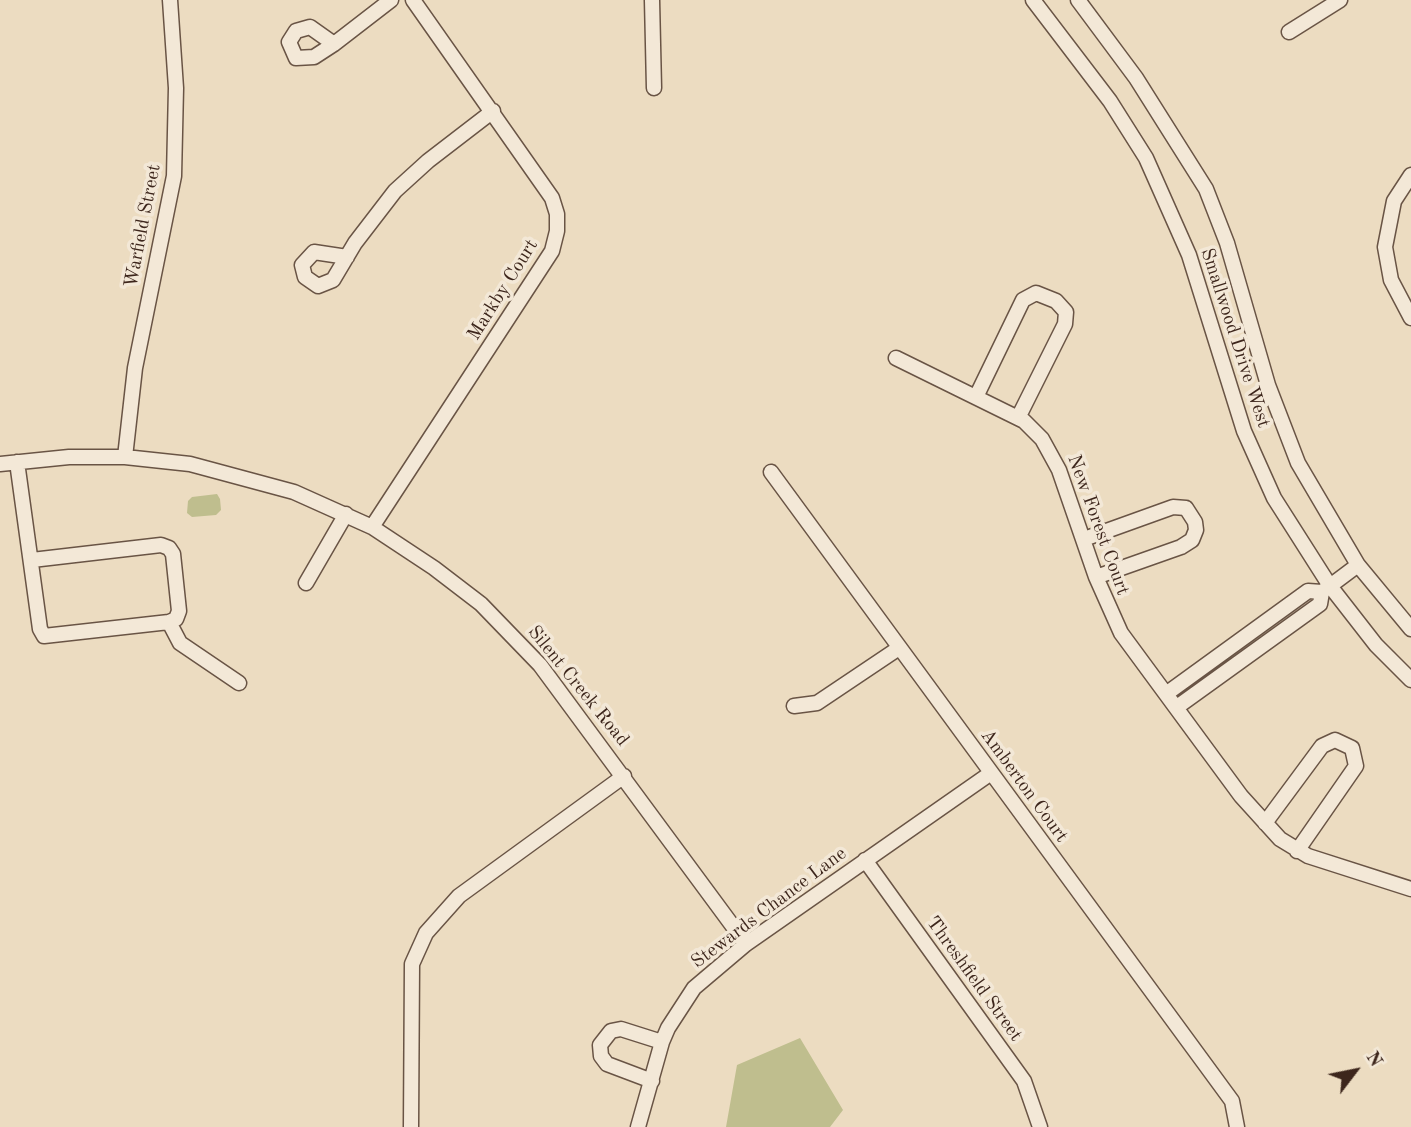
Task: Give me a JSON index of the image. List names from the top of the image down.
{
  "streets": {
    "street": [
      "Warfield Street",
      "Markby Court",
      "Smallwood Drive West",
      "New Forest Court",
      "Silent Creek Road",
      "Amberton Court",
      "Stewards Chance Lane",
      "Threshfield Street"
    ]
  },
  "crossings": [
    ["Warfield Street", "Silent Creek Road"],
    ["Markby Court", "Silent Creek Road"],
    ["Silent Creek Road", "Stewards Chance Lane"],
    ["Amberton Court", "Stewards Chance Lane"],
    ["Stewards Chance Lane", "Threshfield Street"]
  ],
  "north": "top right"
}
